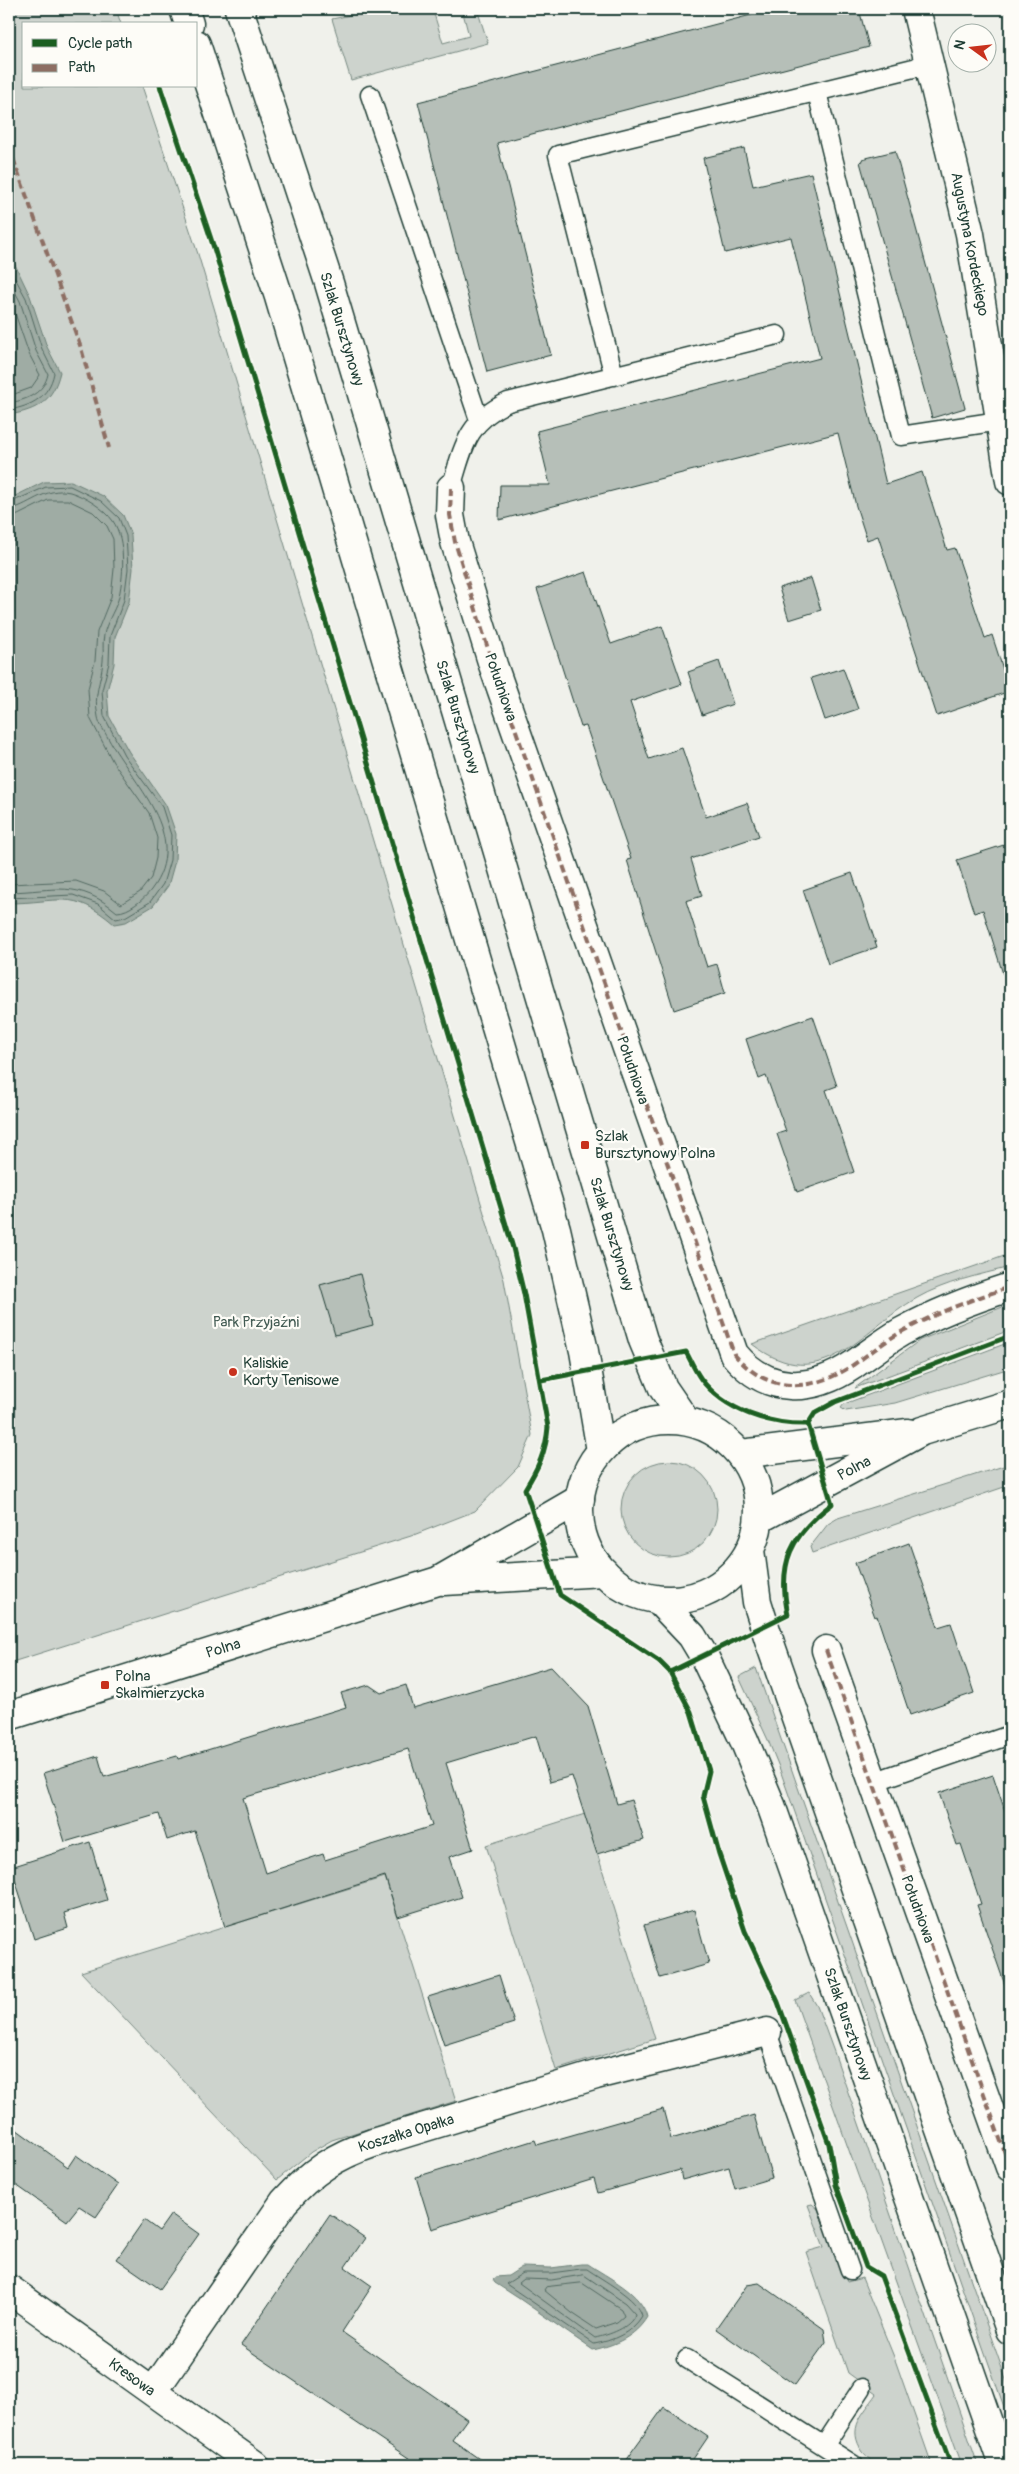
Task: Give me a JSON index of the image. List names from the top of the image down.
{
  "streets": {
    "main road": [
      "Augustyna Kordeckiego",
      "Szlak Bursztynowy",
      "Południowa",
      "Polna",
      "Koszałka Opałka",
      "Kresowa"
    ]
  },
  "crossings": [
    ["Koszałka Opałka", "Kresowa"]
  ],
  "parks": ["Park Przyjaźni"],
  "places": {
    "transit": ["Szlak Bursztynowy Polna", "Polna Skalmierzycka"],
    "other": ["Kaliskie Korty Tenisowe"]
  },
  "legend": ["Cycle path", "Path"],
  "north": "left"
}
